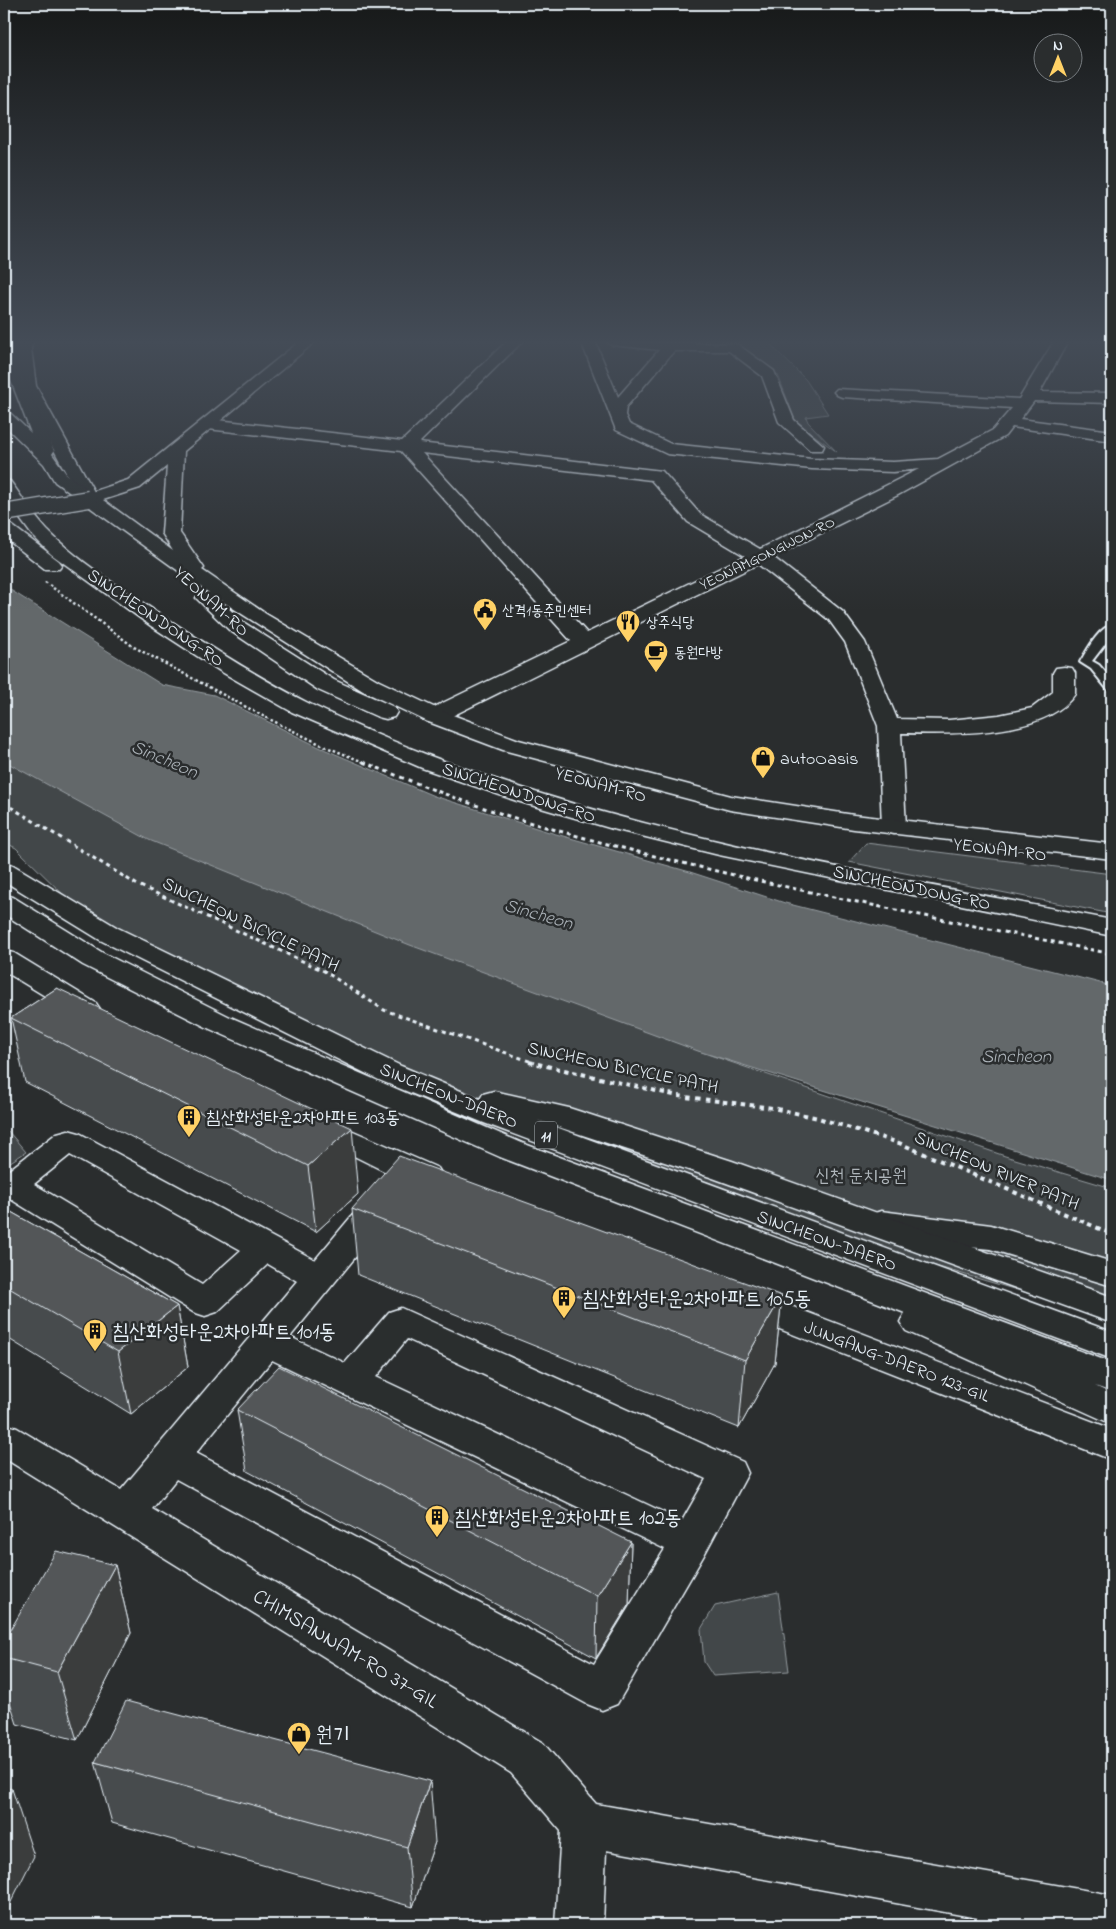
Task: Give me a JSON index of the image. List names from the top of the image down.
{
  "streets": {
    "main road": [
      "YEONAMGONGWON-RO",
      "YEONAM-RO",
      "SINCHEONDONG-RO",
      "SINCHEON-DAERO",
      "11",
      "JUNGANG-DAERO 123-GIL",
      "CHIMSANNAM-RO 37-GIL"
    ],
    "path": ["SINCHEON BICYCLE PATH", "SINCHEON RIVER PATH"]
  },
  "crossings": [
    ["YEONAMGONGWON-RO", "YEONAM-RO"],
    ["SINCHEON BICYCLE PATH", "SINCHEON RIVER PATH"]
  ],
  "water": ["Sincheon"],
  "parks": ["신천 둔치공원"],
  "places": {
    "public building": ["산격1동주민센터"],
    "restaurant": ["상주식당"],
    "cafe": ["동원다방"],
    "shop": ["autoOasis", "원기"],
    "building": [
      "침산화성타운2차아파트 103동",
      "침산화성타운2차아파트 105동",
      "침산화성타운2차아파트 101동",
      "침산화성타운2차아파트 102동"
    ]
  },
  "north": "top"
}
